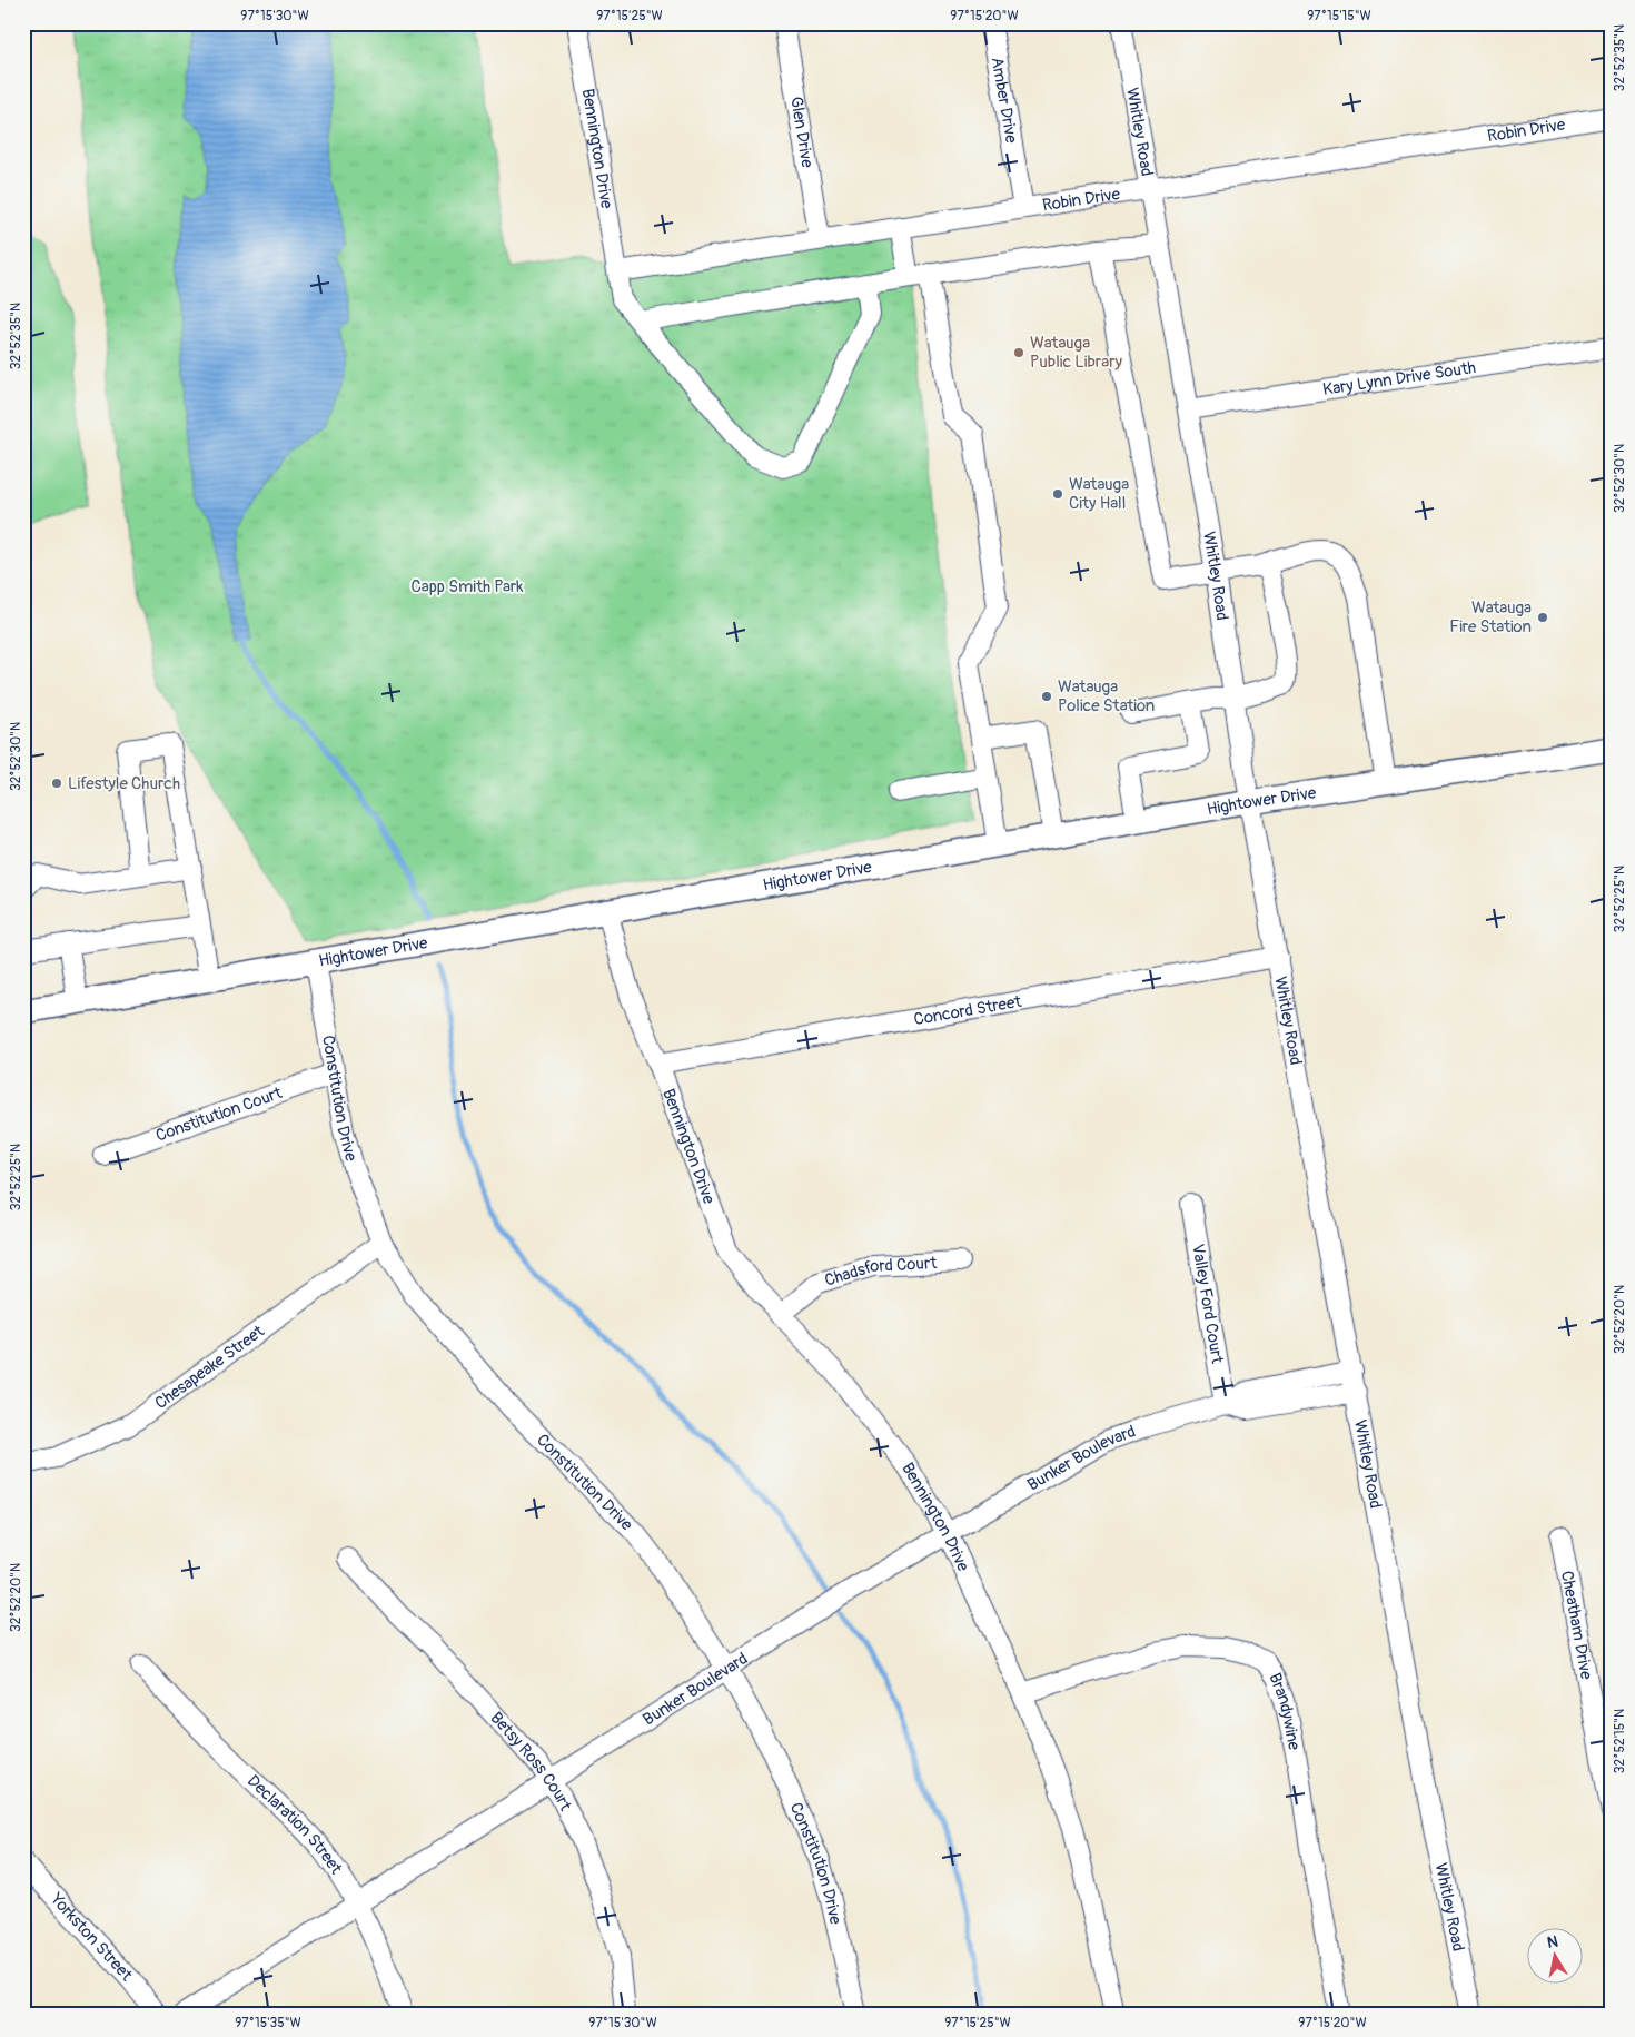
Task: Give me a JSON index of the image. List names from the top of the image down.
{
  "streets": {
    "main road": ["Hightower Drive"],
    "street": [
      "Amber Drive",
      "Robin Drive",
      "Glen Drive",
      "Whitley Road",
      "Bennington Drive",
      "Kary Lynn Drive South",
      "Concord Street",
      "Constitution Drive",
      "Constitution Court",
      "Chadsford Court",
      "Valley Ford Court",
      "Chesapeake Street",
      "Bunker Boulevard",
      "Cheatham Drive",
      "Brandywine",
      "Betsy Ross Court",
      "Declaration Street",
      "Yorkston Street"
    ]
  },
  "crossings": [
    ["Amber Drive", "Robin Drive"],
    ["Robin Drive", "Glen Drive"],
    ["Robin Drive", "Whitley Road"],
    ["Robin Drive", "Bennington Drive"],
    ["Whitley Road", "Kary Lynn Drive South"],
    ["Whitley Road", "Hightower Drive"],
    ["Whitley Road", "Concord Street"],
    ["Whitley Road", "Bunker Boulevard"],
    ["Bennington Drive", "Hightower Drive"],
    ["Bennington Drive", "Concord Street"],
    ["Bennington Drive", "Chadsford Court"],
    ["Bennington Drive", "Bunker Boulevard"],
    ["Bennington Drive", "Brandywine"],
    ["Hightower Drive", "Constitution Drive"],
    ["Constitution Drive", "Constitution Court"],
    ["Constitution Drive", "Chesapeake Street"],
    ["Constitution Drive", "Bunker Boulevard"],
    ["Valley Ford Court", "Bunker Boulevard"],
    ["Bunker Boulevard", "Betsy Ross Court"],
    ["Bunker Boulevard", "Declaration Street"]
  ],
  "parks": ["Capp Smith Park"],
  "places": [
    "Watauga Public Library",
    "Watauga City Hall",
    "Watauga Fire Station",
    "Watauga Police Station",
    "Lifestyle Church"
  ],
  "north": "top",
  "coordinates": [
    "97°15'30\"W",
    "97°15'25\"W",
    "97°15'20\"W",
    "97°15'15\"W",
    "32°52'35\"N",
    "32°52'30\"N",
    "32°52'25\"N",
    "32°52'20\"N",
    "32°52'15\"N",
    "97°15'35\"W"
  ]
}
